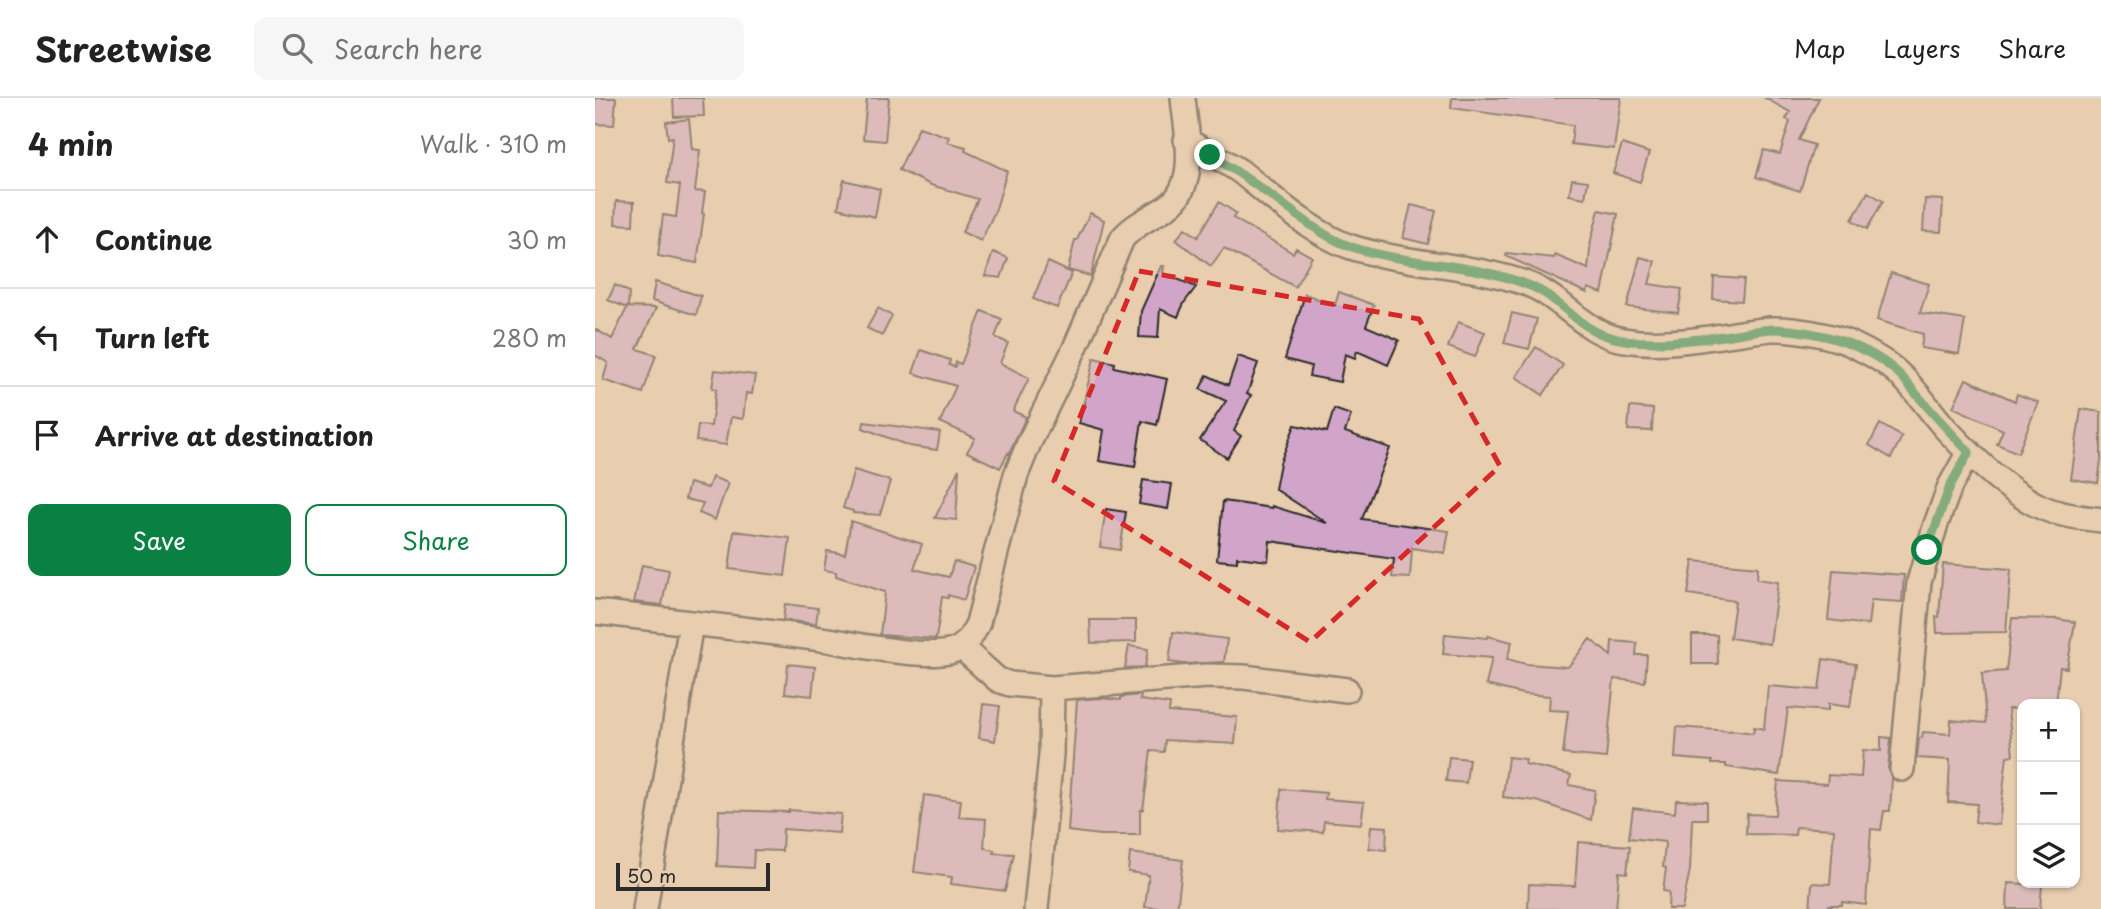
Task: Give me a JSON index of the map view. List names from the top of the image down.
{
  "scale_bar": "50 m",
  "page": {
    "header": "Streetwise",
    "search": "Search here",
    "nav": ["Map", "Layers", "Share"],
    "heading": ["4 min", "Walk · 310 m"],
    "list": [
      ["Continue", "30 m"],
      ["Turn left", "280 m"],
      "Arrive at destination"
    ],
    "buttons": ["Save", "Share"],
    "map_buttons": ["+", "−"],
    "scale": "50 m"
  }
}
